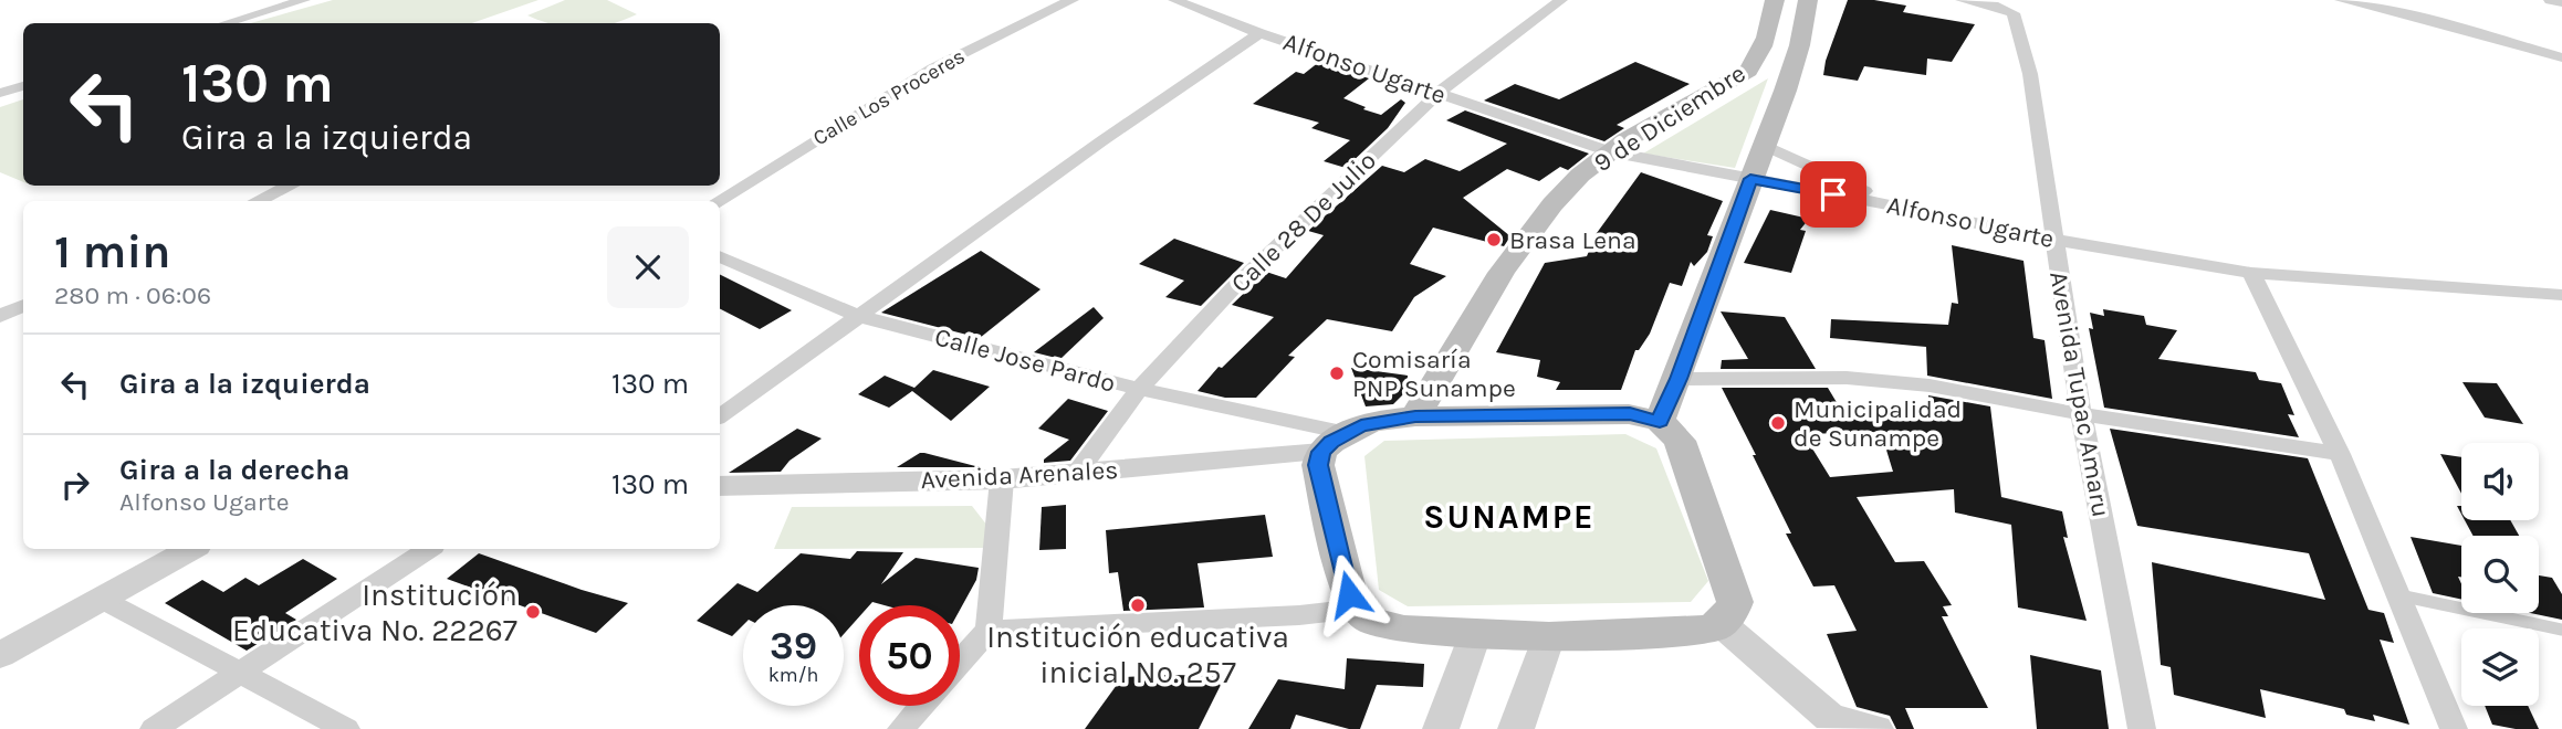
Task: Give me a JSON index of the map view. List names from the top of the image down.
{
  "streets": {
    "main road": ["9 de Diciembre"],
    "street": [
      "Alfonso Ugarte",
      "Calle Los Proceres",
      "Calle 28 De Julio",
      "Calle Jose Pardo",
      "Avenida Tupac Amaru",
      "Avenida Arenales"
    ]
  },
  "crossings": [
    ["Alfonso Ugarte", "9 de Diciembre"],
    ["Alfonso Ugarte", "Calle 28 De Julio"],
    ["Alfonso Ugarte", "Avenida Tupac Amaru"],
    ["Calle 28 De Julio", "Calle Jose Pardo"],
    ["Calle 28 De Julio", "Avenida Arenales"],
    ["Calle Jose Pardo", "Avenida Arenales"]
  ],
  "districts": ["SUNAMPE"],
  "places": [
    "Brasa Lena",
    "Comisaría PNP Sunampe",
    "Municipalidad de Sunampe",
    "Institución educativa inicial No. 257",
    "Institución Educativa No. 22267"
  ],
  "page": {
    "turn": ["130 m", "Gira a la izquierda"],
    "heading": ["1 min", "280 m · 06:06"],
    "list": [
      {
        "name": "Gira a la izquierda",
        "value": "130 m"
      },
      {
        "name": "Gira a la derecha",
        "note": "Alfonso Ugarte",
        "value": "130 m"
      }
    ],
    "speed": "39 km/h",
    "limit": "50"
  }
}
